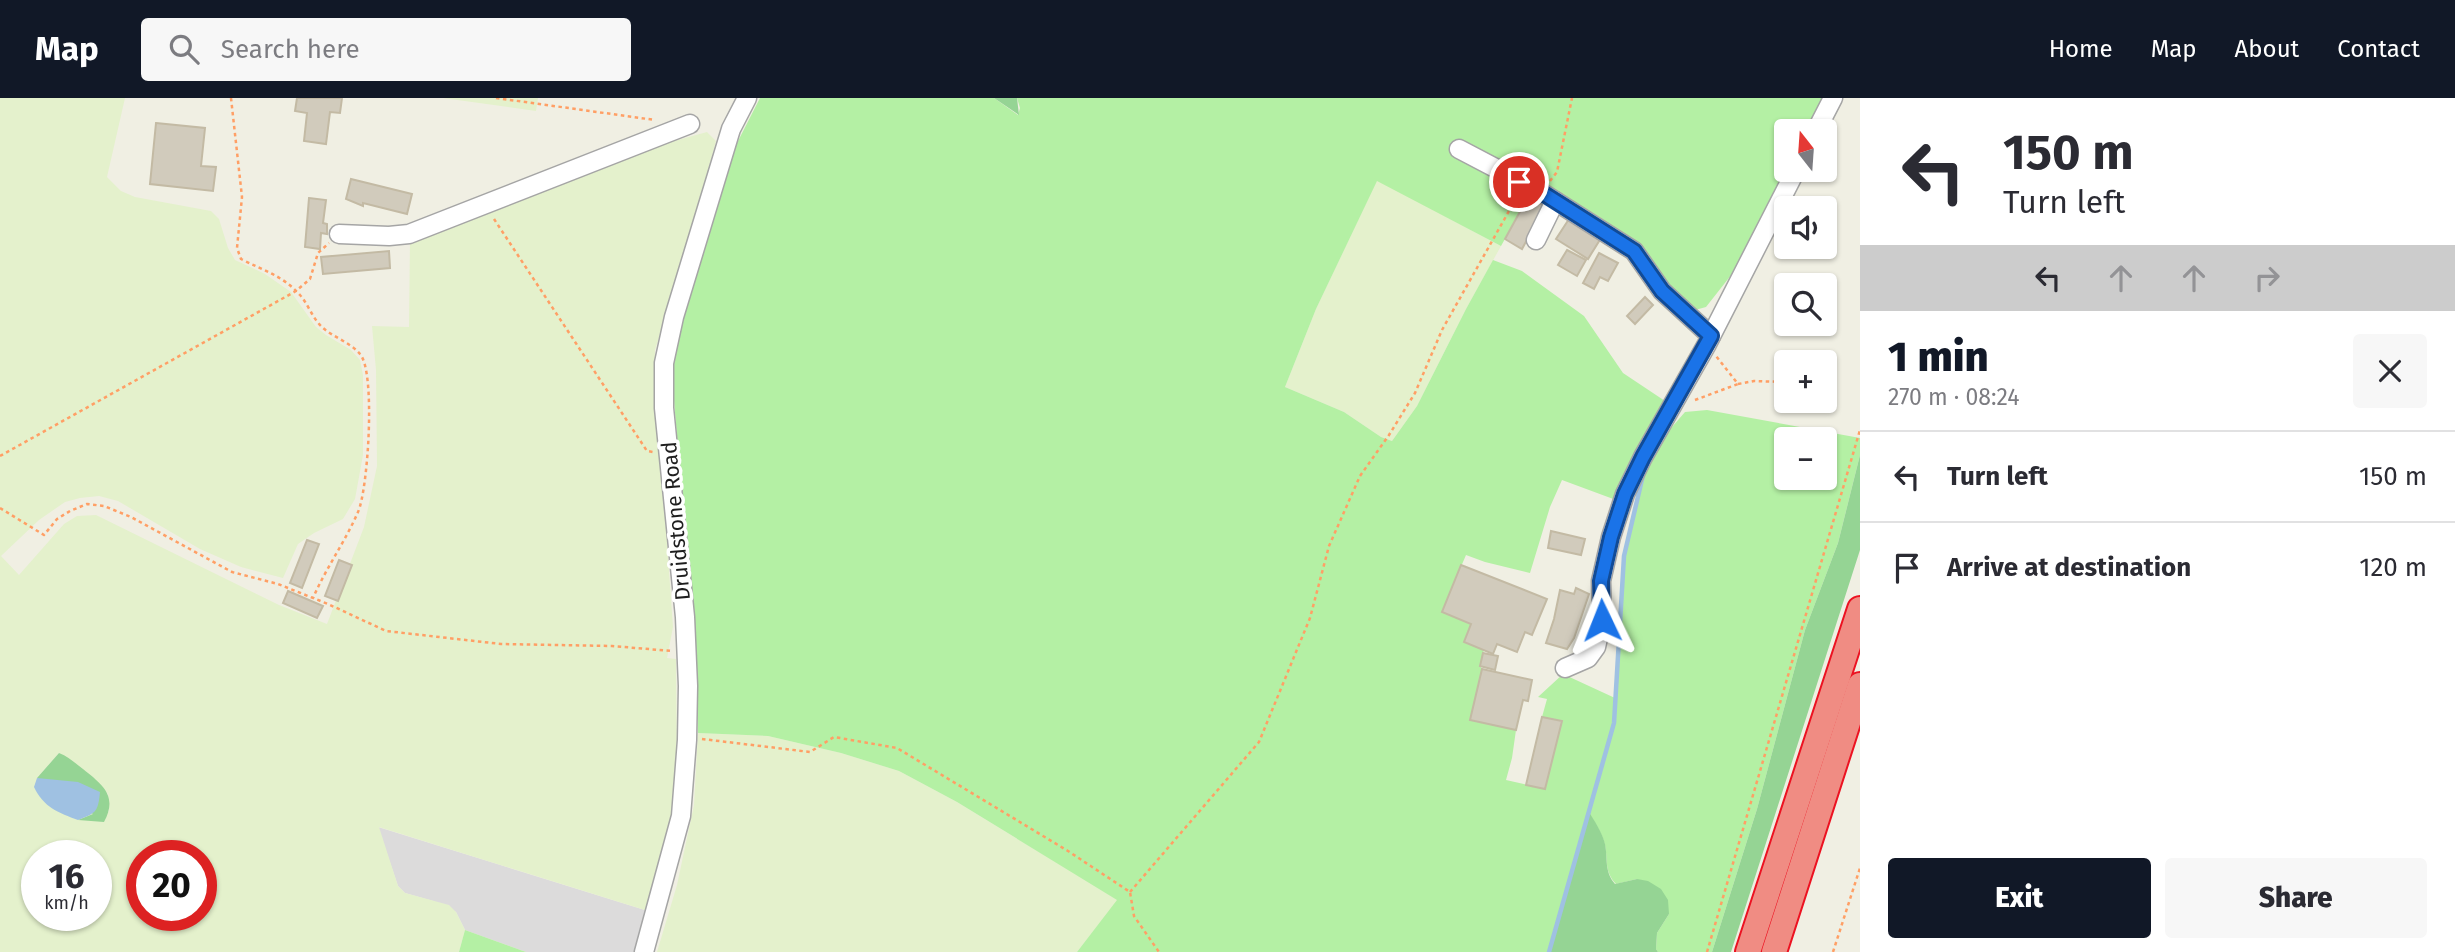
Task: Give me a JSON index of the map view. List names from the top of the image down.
{
  "streets": {
    "street": ["Druidstone Road"]
  },
  "north": "top",
  "page": {
    "header": "Map",
    "search": "Search here",
    "nav": [
      "Home",
      "Map",
      "About",
      "Contact"
    ],
    "turn": ["150 m", "Turn left"],
    "map_buttons": ["+", "−"],
    "heading": ["1 min", "270 m · 08:24"],
    "list": [
      {
        "name": "Turn left",
        "value": "150 m"
      },
      {
        "name": "Arrive at destination",
        "value": "120 m"
      }
    ],
    "speed": "16 km/h",
    "limit": "20",
    "buttons": ["Exit", "Share"]
  }
}
